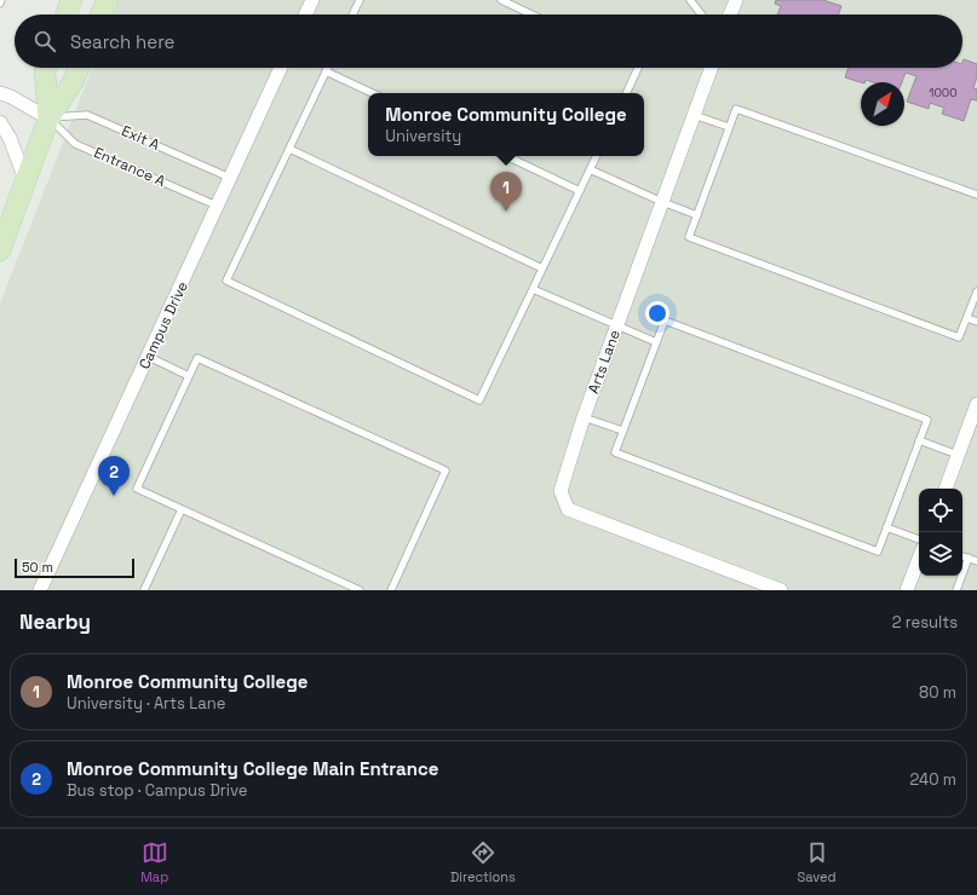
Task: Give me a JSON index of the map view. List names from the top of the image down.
{
  "streets": {
    "street": ["Campus Drive", "Arts Lane"],
    "lane": ["Exit A", "Entrance A"]
  },
  "crossings": [
    ["Exit A", "Entrance A"],
    ["Exit A", "Campus Drive"],
    ["Entrance A", "Campus Drive"]
  ],
  "house_numbers": ["1000"],
  "scale_bar": "50 m",
  "north": "top right",
  "page": {
    "search": "Search here",
    "popup": ["Monroe Community College", "University"],
    "pins": ["1", "2"],
    "scale": "50 m",
    "heading": ["Nearby", "2 results"],
    "list": [
      {
        "mark": "1",
        "name": "Monroe Community College",
        "note": "University · Arts Lane",
        "value": "80 m"
      },
      {
        "mark": "2",
        "name": "Monroe Community College Main Entrance",
        "note": "Bus stop · Campus Drive",
        "value": "240 m"
      }
    ],
    "nav": ["Map", "Directions", "Saved"]
  }
}
